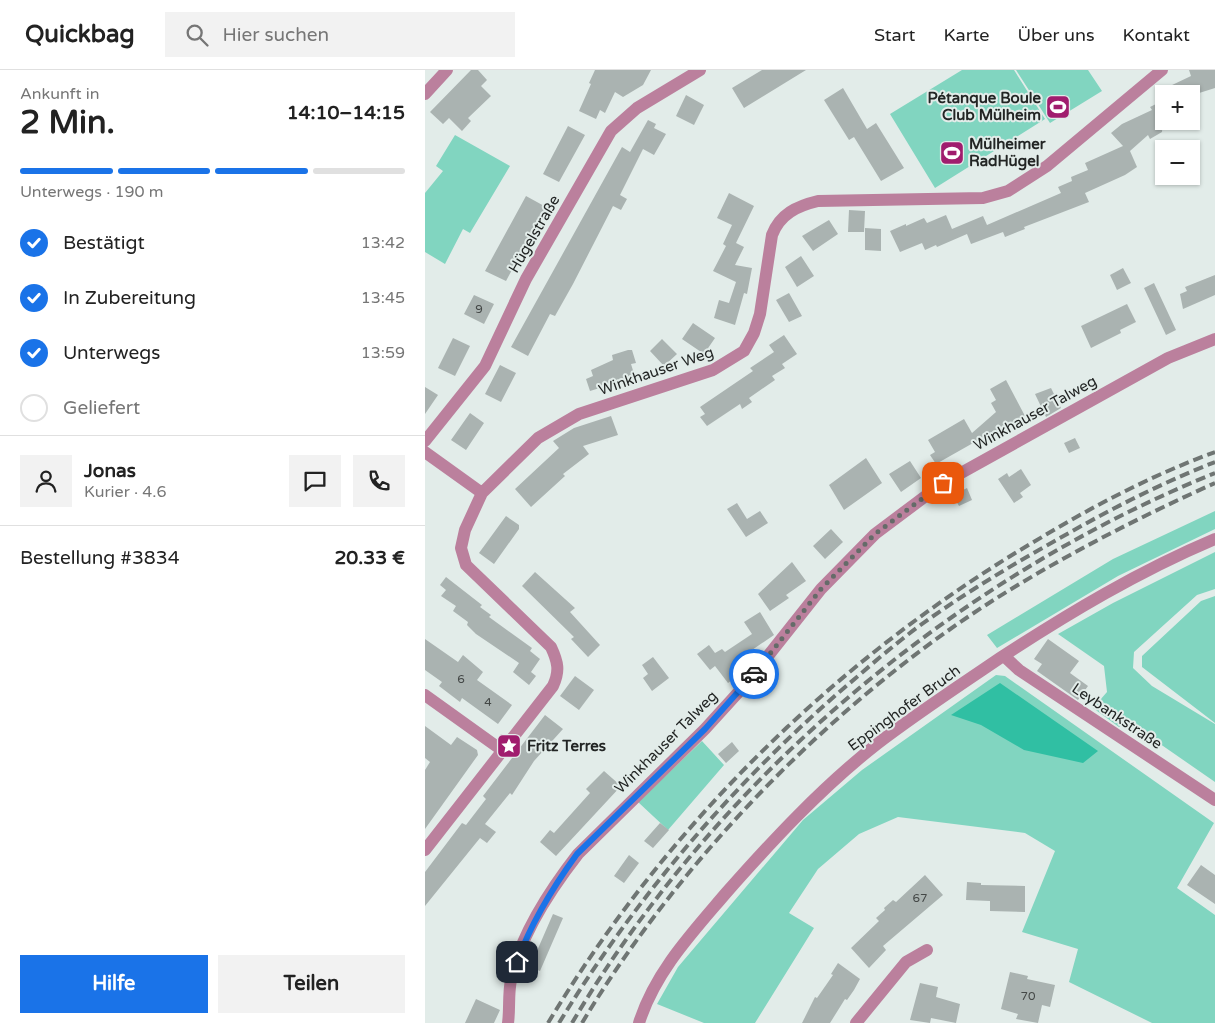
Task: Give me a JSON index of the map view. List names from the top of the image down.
{
  "streets": {
    "street": [
      "Hügelstraße",
      "Winkhauser Weg",
      "Winkhauser Talweg",
      "Eppinghofer Bruch",
      "Leybankstraße"
    ]
  },
  "crossings": [
    ["Eppinghofer Bruch", "Leybankstraße"]
  ],
  "places": {
    "sports": ["Pétanque Boule Club Mülheim", "Mülheimer RadHügel"],
    "place": ["Fritz Terres"]
  },
  "house_numbers": [
    "9",
    "6",
    "4",
    "67",
    "70"
  ],
  "page": {
    "header": "Quickbag",
    "search": "Hier suchen",
    "nav": [
      "Start",
      "Karte",
      "Über uns",
      "Kontakt"
    ],
    "heading": ["2 Min.", "Ankunft in", "14:10–14:15"],
    "panel": [
      "Jonas",
      "Kurier · 4.6",
      "Bestellung #3834",
      "20.33 €"
    ],
    "map_buttons": ["+", "−"],
    "bar": "Unterwegs · 190 m",
    "list": [
      ["Bestätigt", "13:42"],
      ["In Zubereitung", "13:45"],
      ["Unterwegs", "13:59"],
      "Geliefert"
    ],
    "buttons": ["Hilfe", "Teilen"]
  }
}
